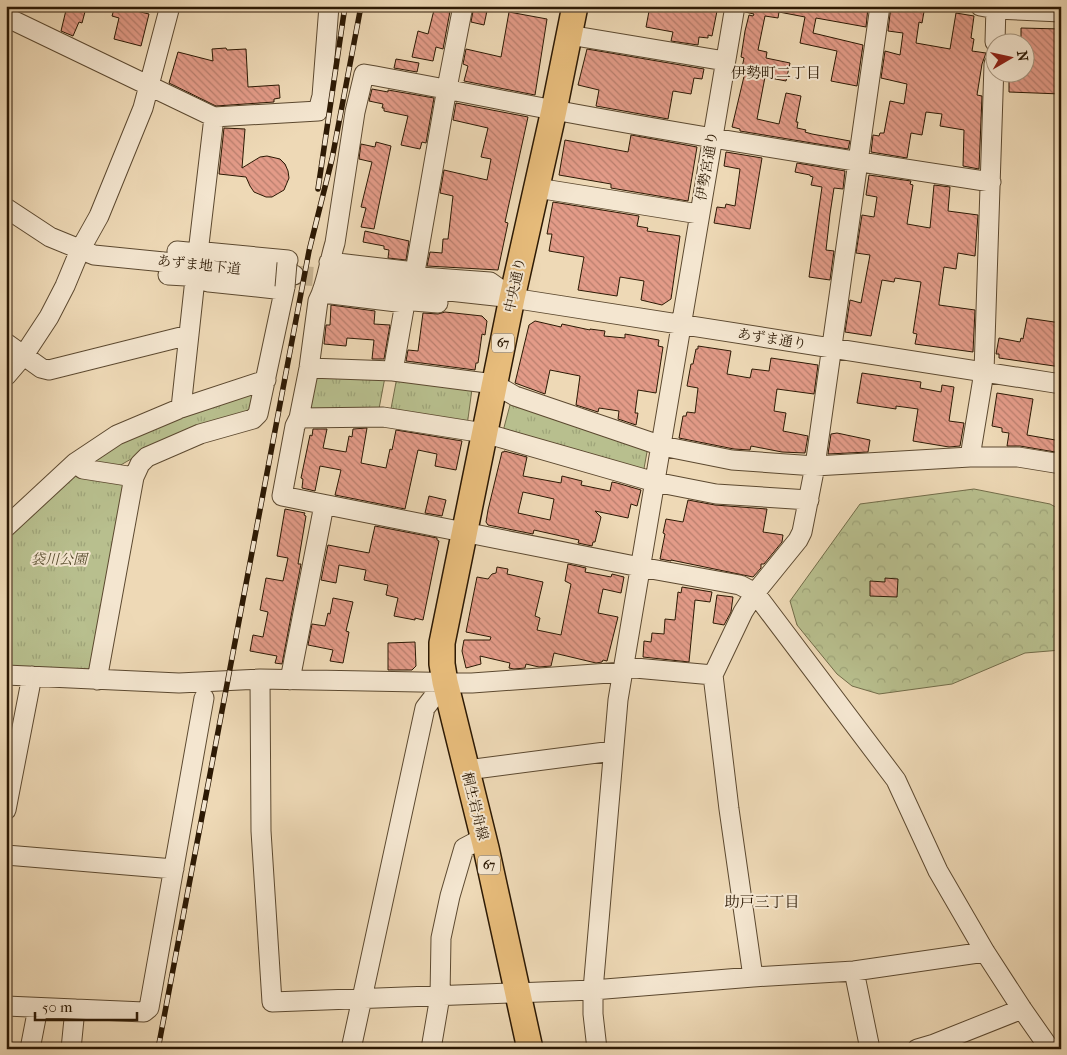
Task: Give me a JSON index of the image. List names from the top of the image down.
{
  "streets": {
    "main road": ["中央通り", "67", "桐生岩舟線"],
    "street": ["伊勢宮通り", "あずま地下道", "あずま通り"]
  },
  "crossings": [
    ["伊勢宮通り", "あずま通り"],
    ["中央通り", "あずま通り"],
    ["中央通り", "桐生岩舟線"]
  ],
  "districts": ["伊勢町二丁目", "助戸三丁目"],
  "parks": ["袋川公園"],
  "scale_bar": "50 m",
  "north": "right"
}
